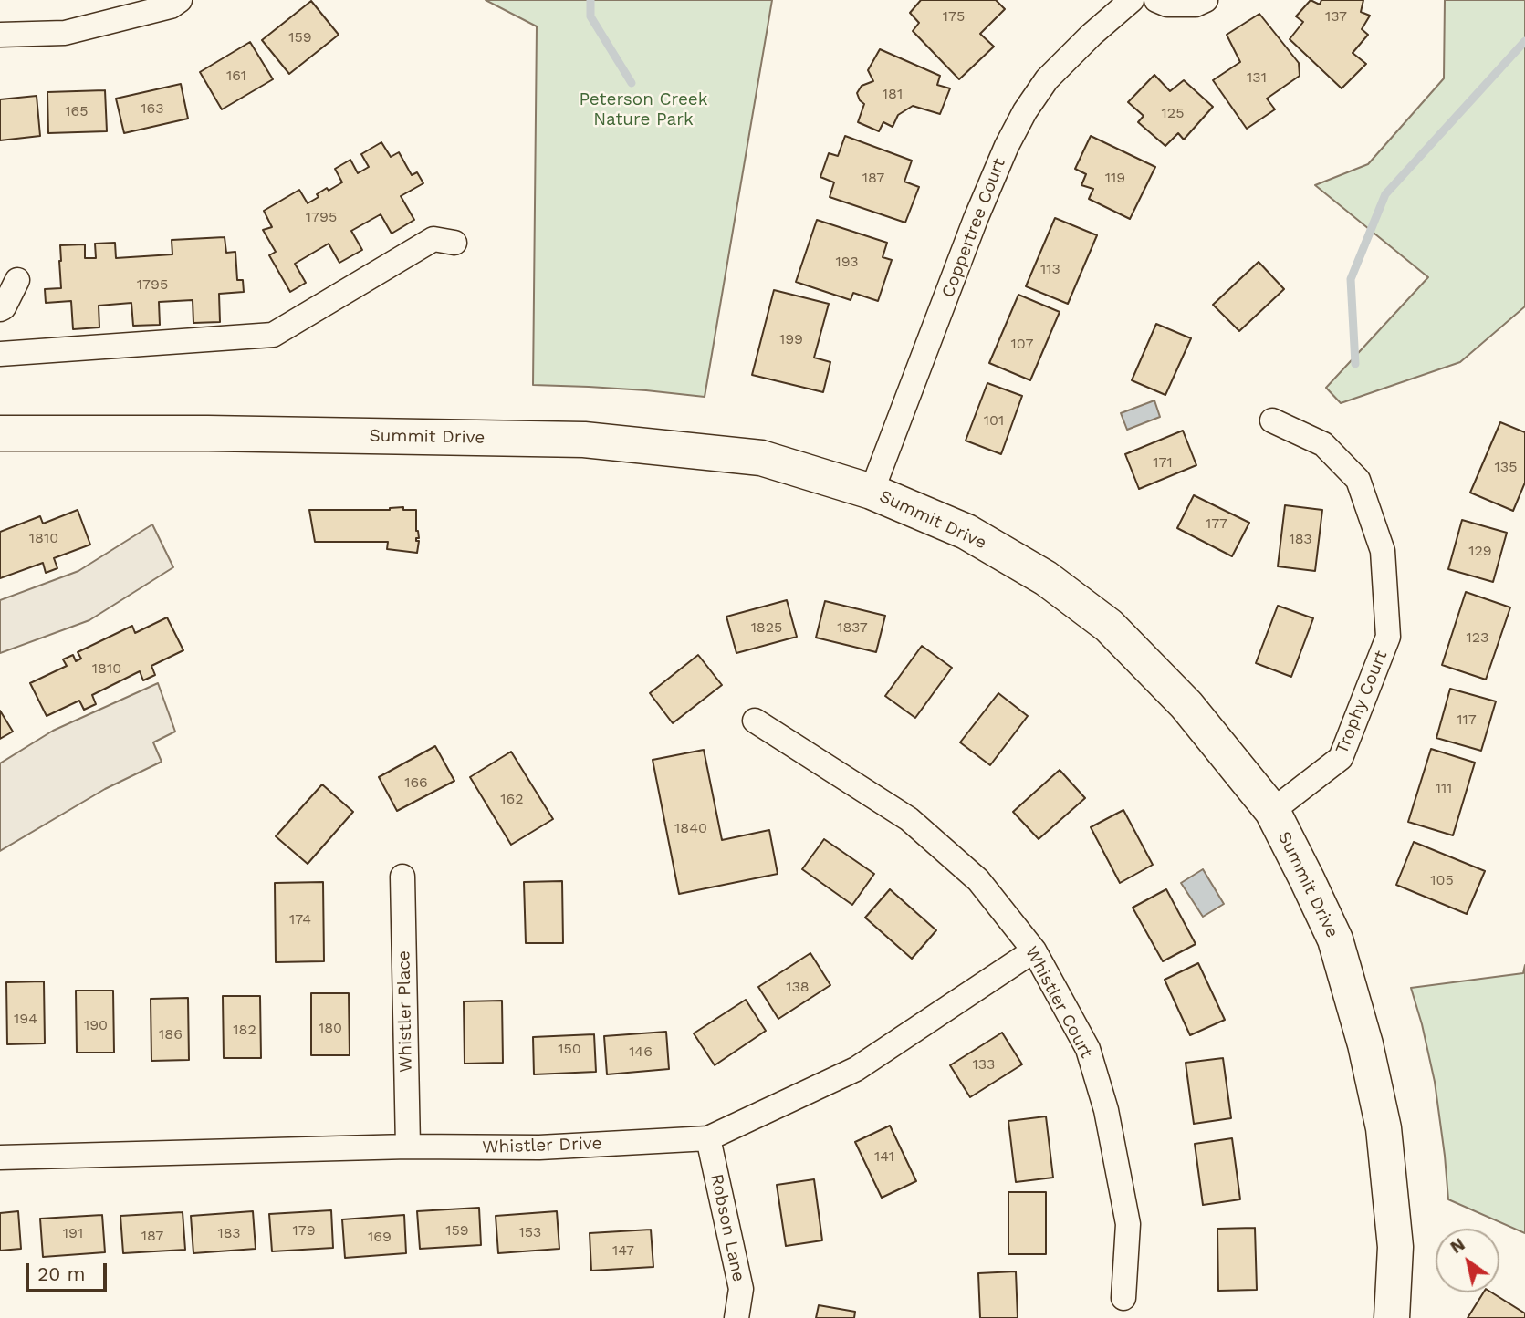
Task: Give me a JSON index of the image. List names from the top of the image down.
{
  "streets": {
    "main road": ["Summit Drive"],
    "street": [
      "Coppertree Court",
      "Trophy Court",
      "Whistler Court",
      "Whistler Place",
      "Whistler Drive",
      "Robson Lane"
    ]
  },
  "crossings": [
    ["Coppertree Court", "Summit Drive"],
    ["Summit Drive", "Trophy Court"],
    ["Whistler Court", "Whistler Drive"],
    ["Whistler Place", "Whistler Drive"],
    ["Whistler Drive", "Robson Lane"]
  ],
  "parks": ["Peterson Creek Nature Park"],
  "house_numbers": [
    "175",
    "137",
    "159",
    "161",
    "131",
    "181",
    "163",
    "165",
    "125",
    "187",
    "119",
    "1795",
    "193",
    "113",
    "1795",
    "199",
    "107",
    "101",
    "171",
    "135",
    "177",
    "1810",
    "183",
    "129",
    "1825",
    "1837",
    "123",
    "1810",
    "117",
    "166",
    "111",
    "162",
    "1840",
    "105",
    "174",
    "138",
    "194",
    "190",
    "180",
    "182",
    "186",
    "150",
    "146",
    "133",
    "141",
    "179",
    "159",
    "153",
    "191",
    "183",
    "187",
    "169",
    "147"
  ],
  "scale_bar": "20 m",
  "north": "top left"
}
